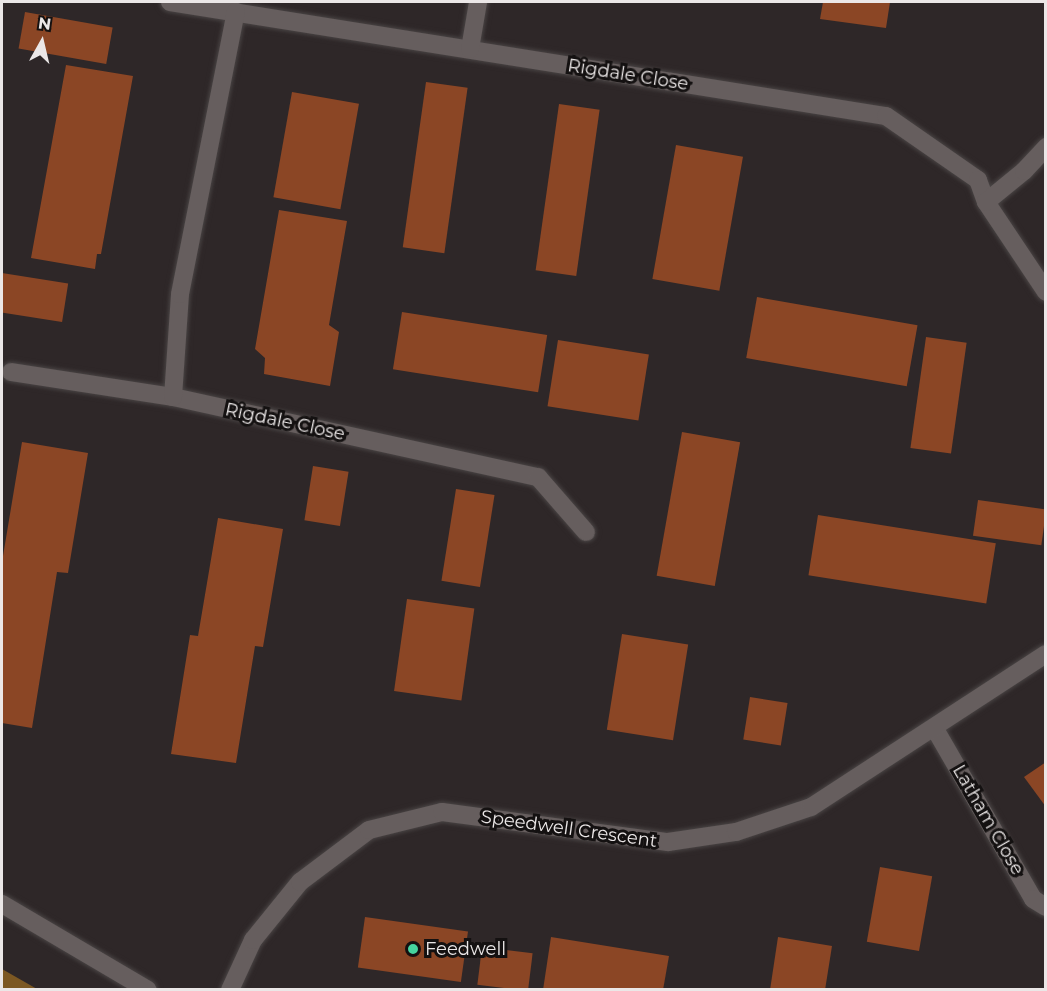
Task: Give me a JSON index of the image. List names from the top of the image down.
{
  "streets": {
    "street": ["Rigdale Close", "Latham Close", "Speedwell Crescent"]
  },
  "crossings": [
    ["Latham Close", "Speedwell Crescent"]
  ],
  "places": ["Feedwell"],
  "north": "top"
}
